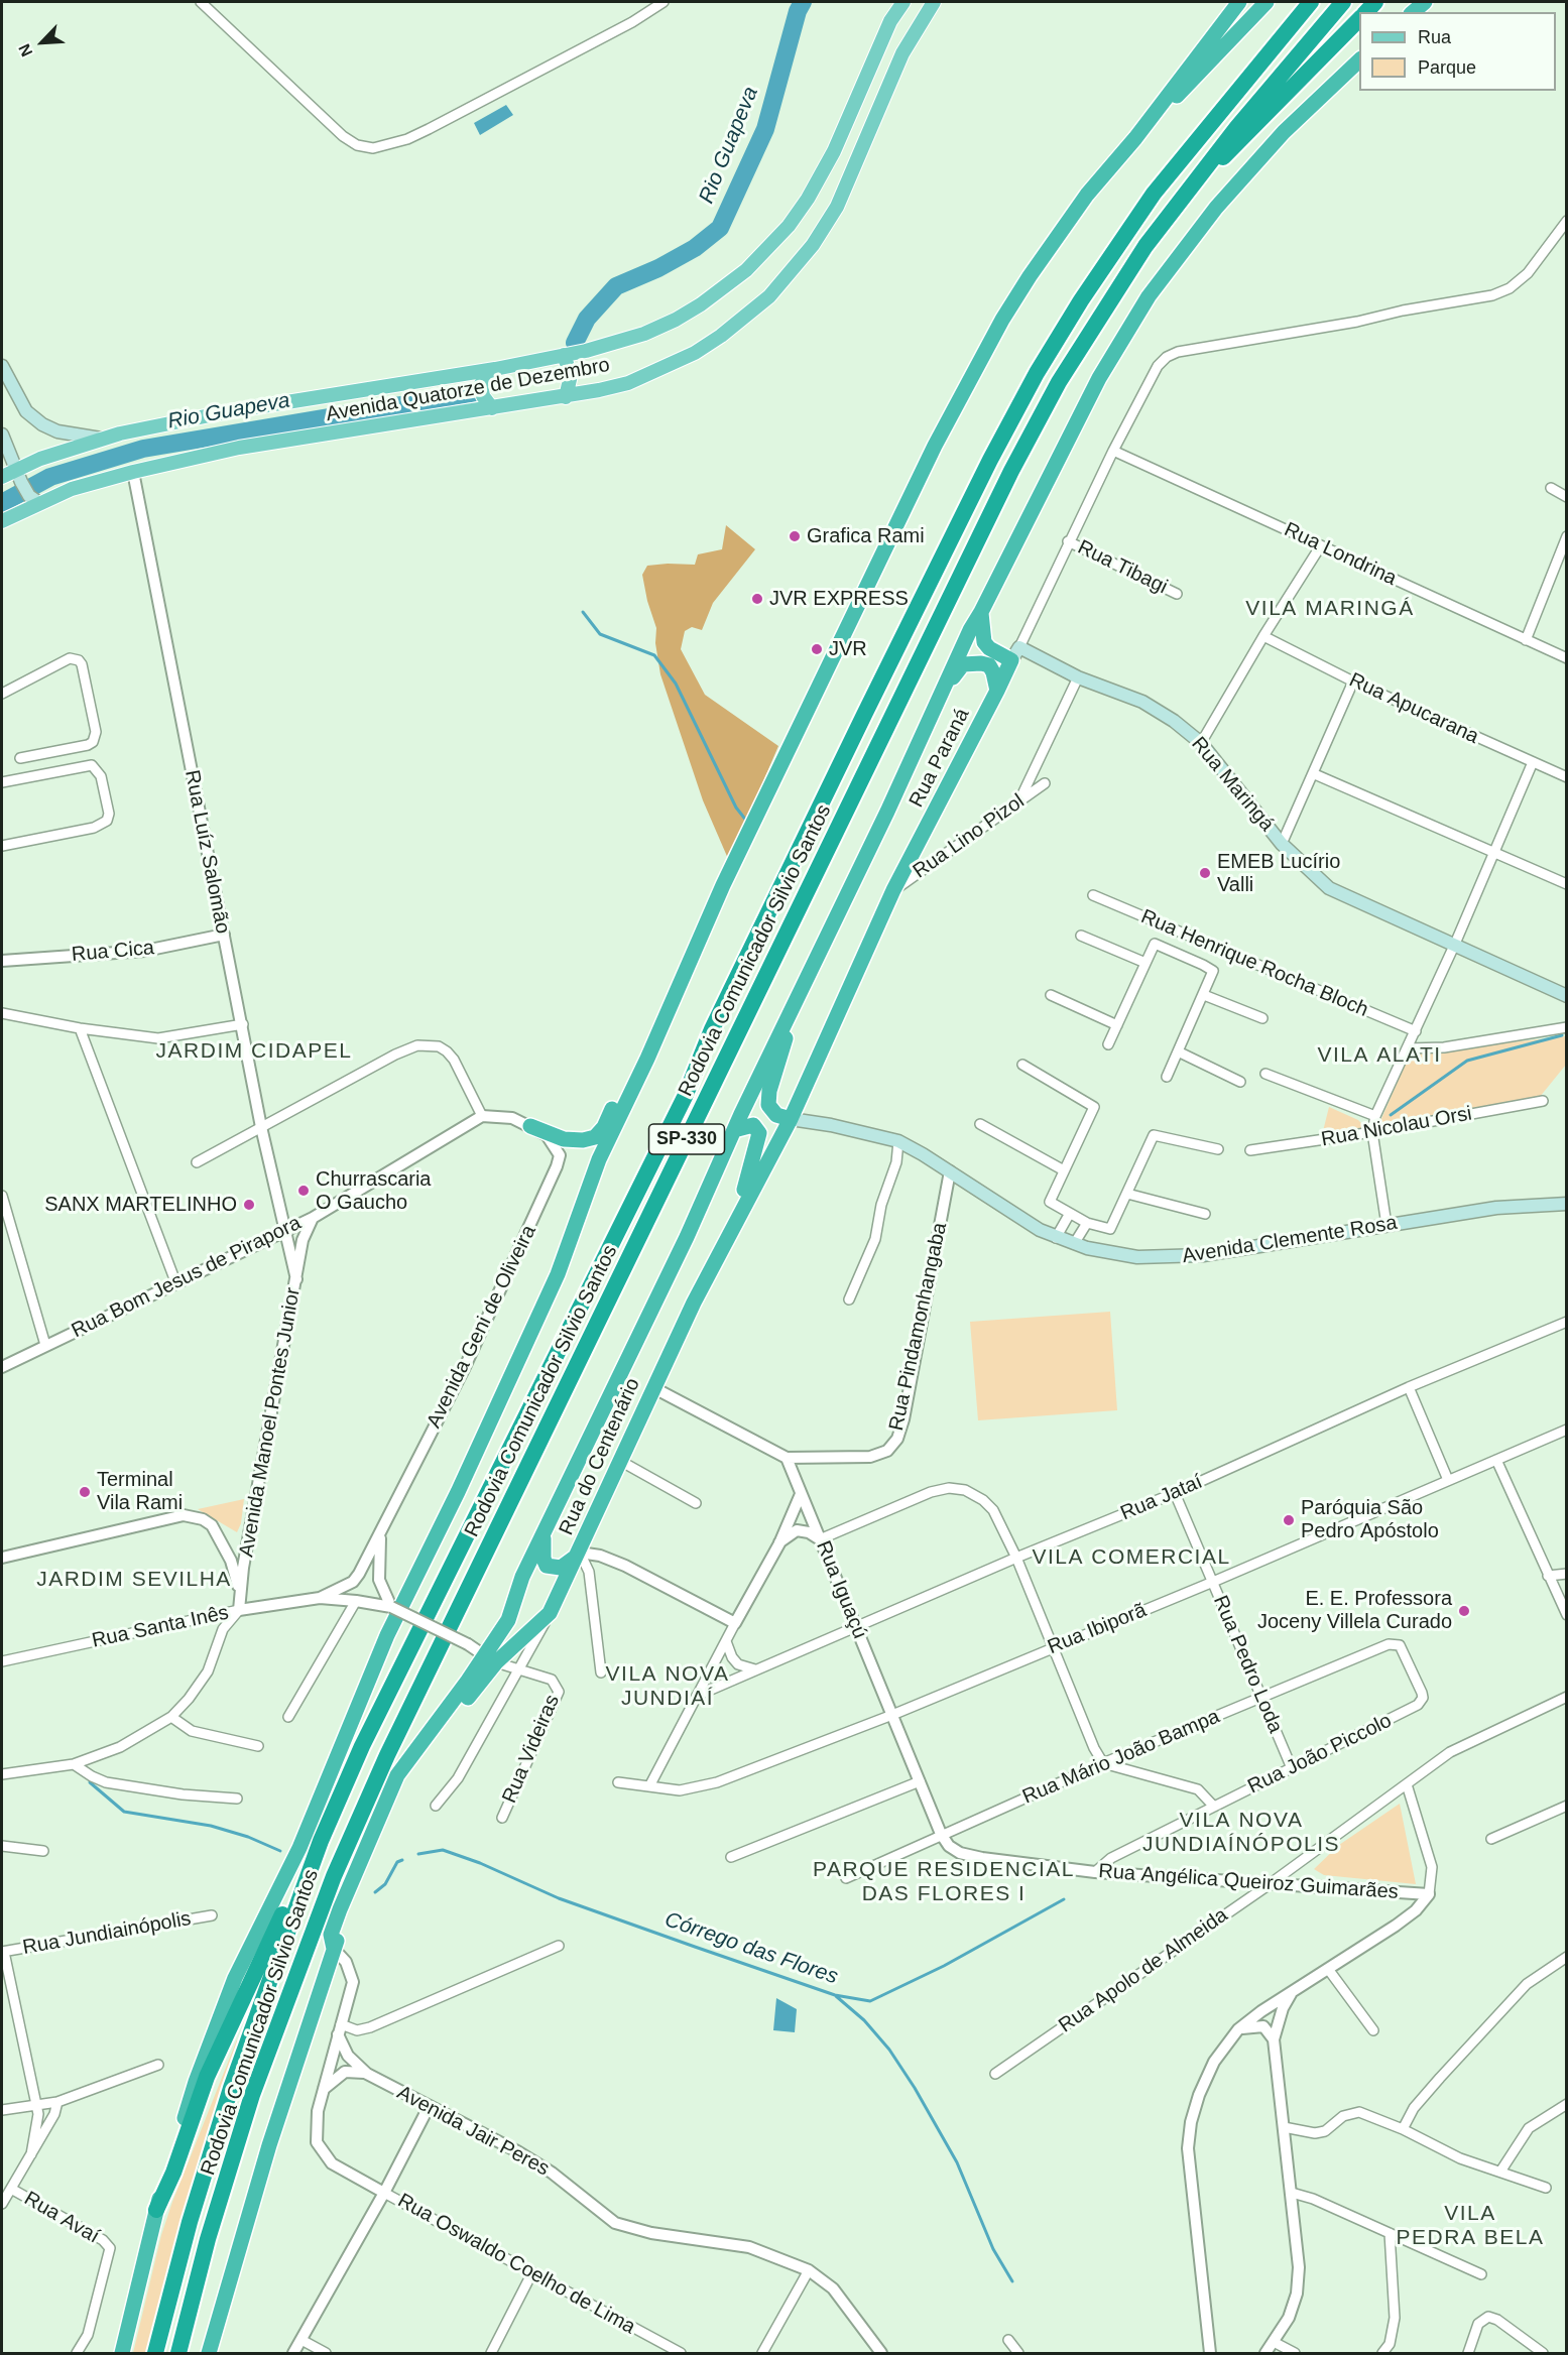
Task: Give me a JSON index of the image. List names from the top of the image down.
{
  "streets": {
    "highway": [
      "Rua Paraná",
      "Rodovia Comunicador Silvio Santos",
      "SP-330",
      "Rua do Centenário"
    ],
    "main road": ["Avenida Quatorze de Dezembro", "Rua Maringá", "Avenida Clemente Rosa"],
    "street": [
      "Rua Londrina",
      "Rua Tibagi",
      "Rua Apucarana",
      "Rua Lino Pizol",
      "Rua Luíz Salomão",
      "Rua Cica",
      "Rua Henrique Rocha Bloch",
      "Rua Nicolau Orsi",
      "Rua Bom Jesus de Pirapora",
      "Avenida Geni de Oliveira",
      "Rua Pindamonhangaba",
      "Avenida Manoel Pontes Junior",
      "Rua Jataí",
      "Rua Iguaçú",
      "Rua Santa Inês",
      "Rua Ibiporã",
      "Rua Pedro Loda",
      "Rua Videiras",
      "Rua João Piccolo",
      "Rua Mário João Bampa",
      "Rua Angélica Queiroz Guimarães",
      "Rua Jundiainópolis",
      "Rua Apolo de Almeida",
      "Avenida Jair Peres",
      "Rua Avaí",
      "Rua Oswaldo Coelho de Lima"
    ]
  },
  "crossings": [
    ["Avenida Quatorze de Dezembro", "Rua Luíz Salomão"],
    ["Rua Londrina", "Rua Paraná"],
    ["Rua Tibagi", "Rua Paraná"],
    ["Rua Paraná", "Rua Maringá"],
    ["Rua Paraná", "Rua Lino Pizol"],
    ["Rua Paraná", "Avenida Clemente Rosa"],
    ["Rua Paraná", "Rua do Centenário"],
    ["Rua Luíz Salomão", "Rua Cica"],
    ["Rua Luíz Salomão", "Rua Bom Jesus de Pirapora"],
    ["Rua Luíz Salomão", "Avenida Manoel Pontes Junior"],
    ["Avenida Clemente Rosa", "Rua Pindamonhangaba"],
    ["Avenida Clemente Rosa", "Rua do Centenário"],
    ["Rua Bom Jesus de Pirapora", "Avenida Manoel Pontes Junior"],
    ["Avenida Geni de Oliveira", "Rua Santa Inês"],
    ["Rua Pindamonhangaba", "Rua Iguaçú"],
    ["Avenida Manoel Pontes Junior", "Rua Santa Inês"],
    ["Rua do Centenário", "Rua Videiras"],
    ["Rua Jataí", "Rua Iguaçú"],
    ["Rua Jataí", "Rua Pedro Loda"],
    ["Rua Iguaçú", "Rua Ibiporã"],
    ["Rua Iguaçú", "Rua Mário João Bampa"],
    ["Rua Iguaçú", "Rua Angélica Queiroz Guimarães"],
    ["Rua Ibiporã", "Rua Pedro Loda"],
    ["Rua Pedro Loda", "Rua João Piccolo"],
    ["Rua Pedro Loda", "Rua Mário João Bampa"],
    ["Rua João Piccolo", "Rua Mário João Bampa"],
    ["Rua João Piccolo", "Rua Angélica Queiroz Guimarães"],
    ["Rua Angélica Queiroz Guimarães", "Rua Apolo de Almeida"]
  ],
  "districts": [
    "VILA MARINGÁ",
    "JARDIM CIDAPEL",
    "VILA ALATI",
    "VILA COMERCIAL",
    "JARDIM SEVILHA",
    "VILA NOVA JUNDIAÍ",
    "VILA NOVA JUNDIAÍNÓPOLIS",
    "PARQUE RESIDENCIAL DAS FLORES I",
    "VILA PEDRA BELA"
  ],
  "water": ["Rio Guapeva", "Córrego das Flores"],
  "places": [
    "Grafica Rami",
    "JVR EXPRESS",
    "JVR",
    "EMEB Lucírio Valli",
    "Churrascaria O Gaucho",
    "SANX MARTELINHO",
    "Terminal Vila Rami",
    "Paróquia São Pedro Apóstolo",
    "E. E. Professora Joceny Villela Curado"
  ],
  "legend": ["Rua", "Parque"],
  "north": "bottom left"
}
